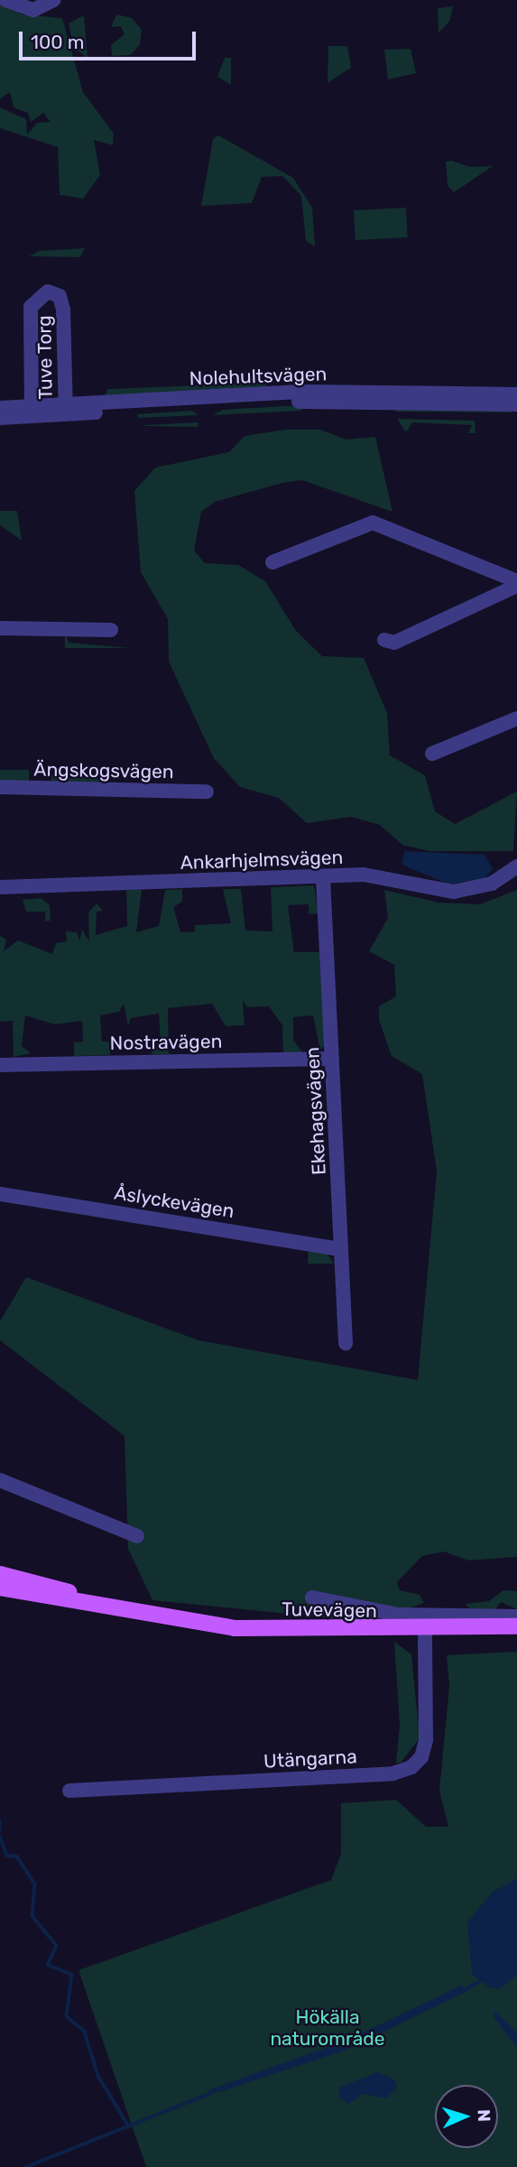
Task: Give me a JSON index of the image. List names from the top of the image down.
{
  "streets": {
    "main road": ["Tuvevägen"],
    "street": [
      "Tuve Torg",
      "Nolehultsvägen",
      "Ängskogsvägen",
      "Ankarhjelmsvägen",
      "Nostravägen",
      "Ekehagsvägen",
      "Åslyckevägen",
      "Utängarna"
    ]
  },
  "crossings": [
    ["Tuve Torg", "Nolehultsvägen"],
    ["Ankarhjelmsvägen", "Ekehagsvägen"],
    ["Nostravägen", "Ekehagsvägen"],
    ["Ekehagsvägen", "Åslyckevägen"],
    ["Tuvevägen", "Utängarna"]
  ],
  "parks": ["Hökälla naturområde"],
  "scale_bar": "100 m",
  "north": "right"
}
